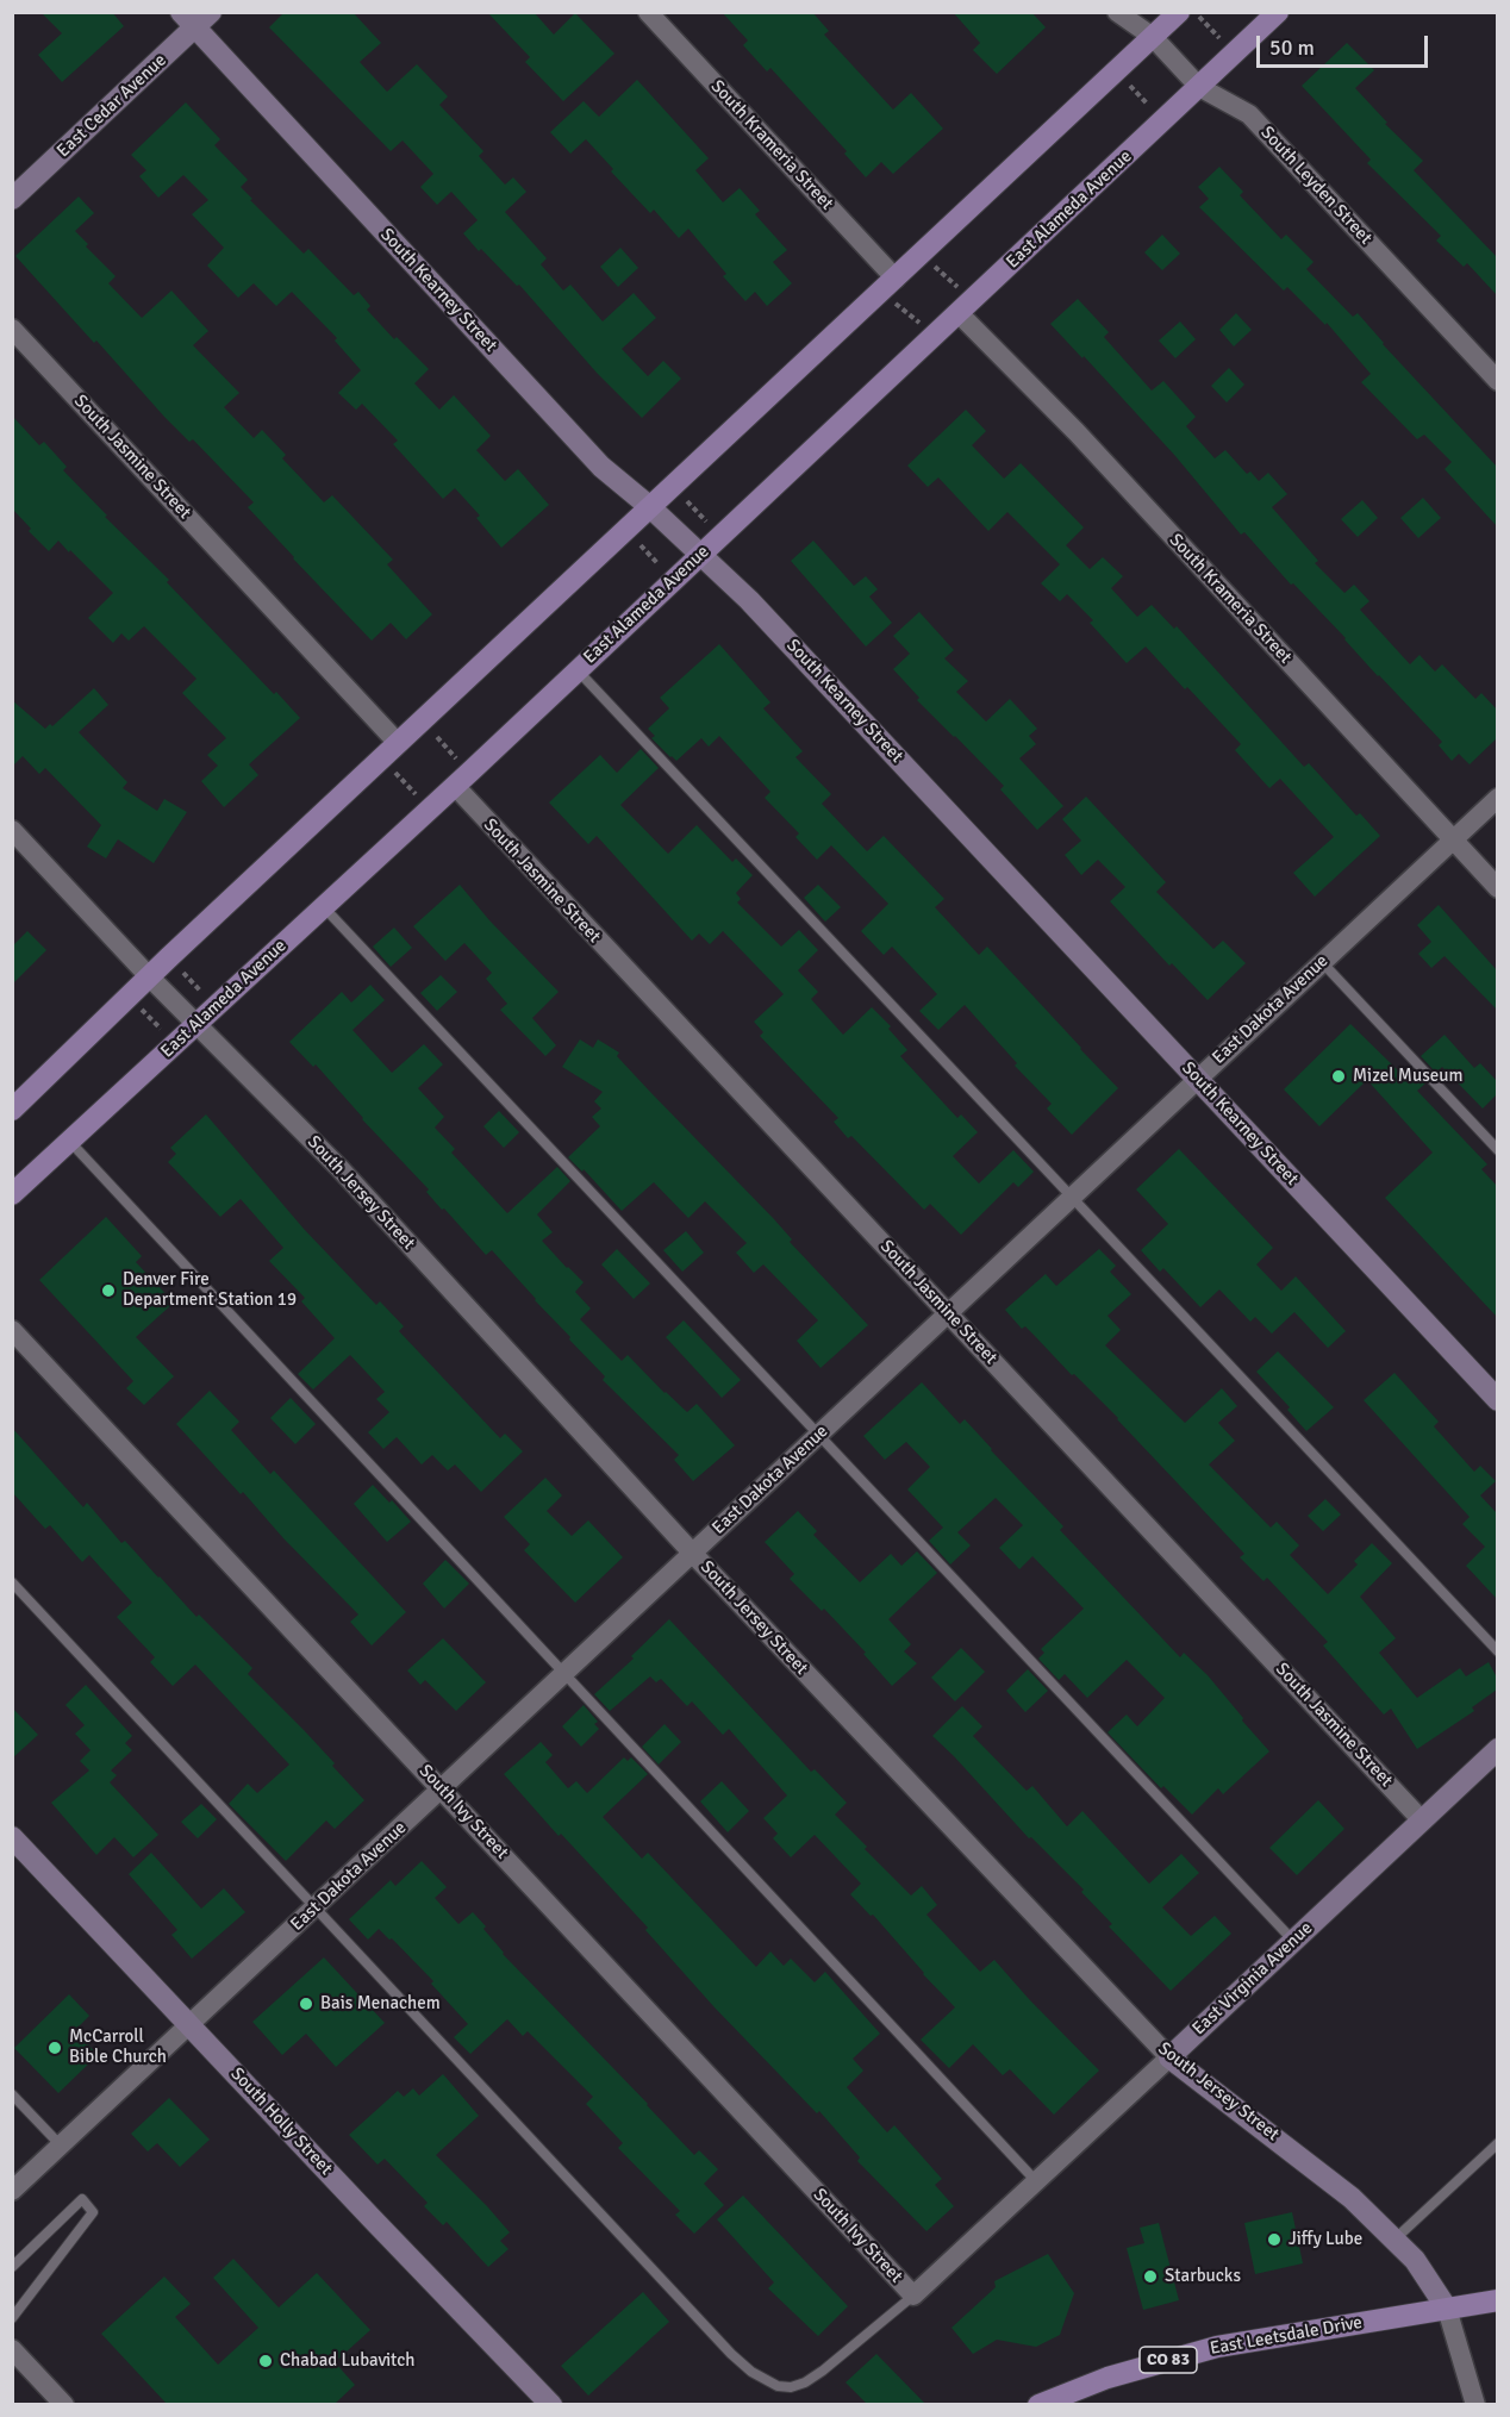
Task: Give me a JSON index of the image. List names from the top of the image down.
{
  "streets": {
    "main road": ["East Alameda Avenue", "East Leetsdale Drive", "CO 83"],
    "street": [
      "East Cedar Avenue",
      "South Krameria Street",
      "South Leyden Street",
      "South Kearney Street",
      "South Jasmine Street",
      "East Dakota Avenue",
      "South Jersey Street",
      "South Ivy Street",
      "East Virginia Avenue",
      "South Holly Street"
    ]
  },
  "crossings": [
    ["East Cedar Avenue", "South Kearney Street"],
    ["South Krameria Street", "East Alameda Avenue"],
    ["South Krameria Street", "East Dakota Avenue"],
    ["South Leyden Street", "East Alameda Avenue"],
    ["East Alameda Avenue", "South Kearney Street"],
    ["East Alameda Avenue", "South Jasmine Street"],
    ["East Alameda Avenue", "South Jersey Street"],
    ["South Kearney Street", "East Dakota Avenue"],
    ["South Jasmine Street", "East Dakota Avenue"],
    ["South Jasmine Street", "East Virginia Avenue"],
    ["East Dakota Avenue", "South Jersey Street"],
    ["East Dakota Avenue", "South Ivy Street"],
    ["East Dakota Avenue", "South Holly Street"],
    ["South Jersey Street", "East Virginia Avenue"],
    ["South Jersey Street", "East Leetsdale Drive"],
    ["South Ivy Street", "East Virginia Avenue"]
  ],
  "places": [
    "Mizel Museum",
    "Denver Fire Department Station 19",
    "Bais Menachem",
    "McCarroll Bible Church",
    "Jiffy Lube",
    "Starbucks",
    "Chabad Lubavitch"
  ],
  "scale_bar": "50 m"
}
